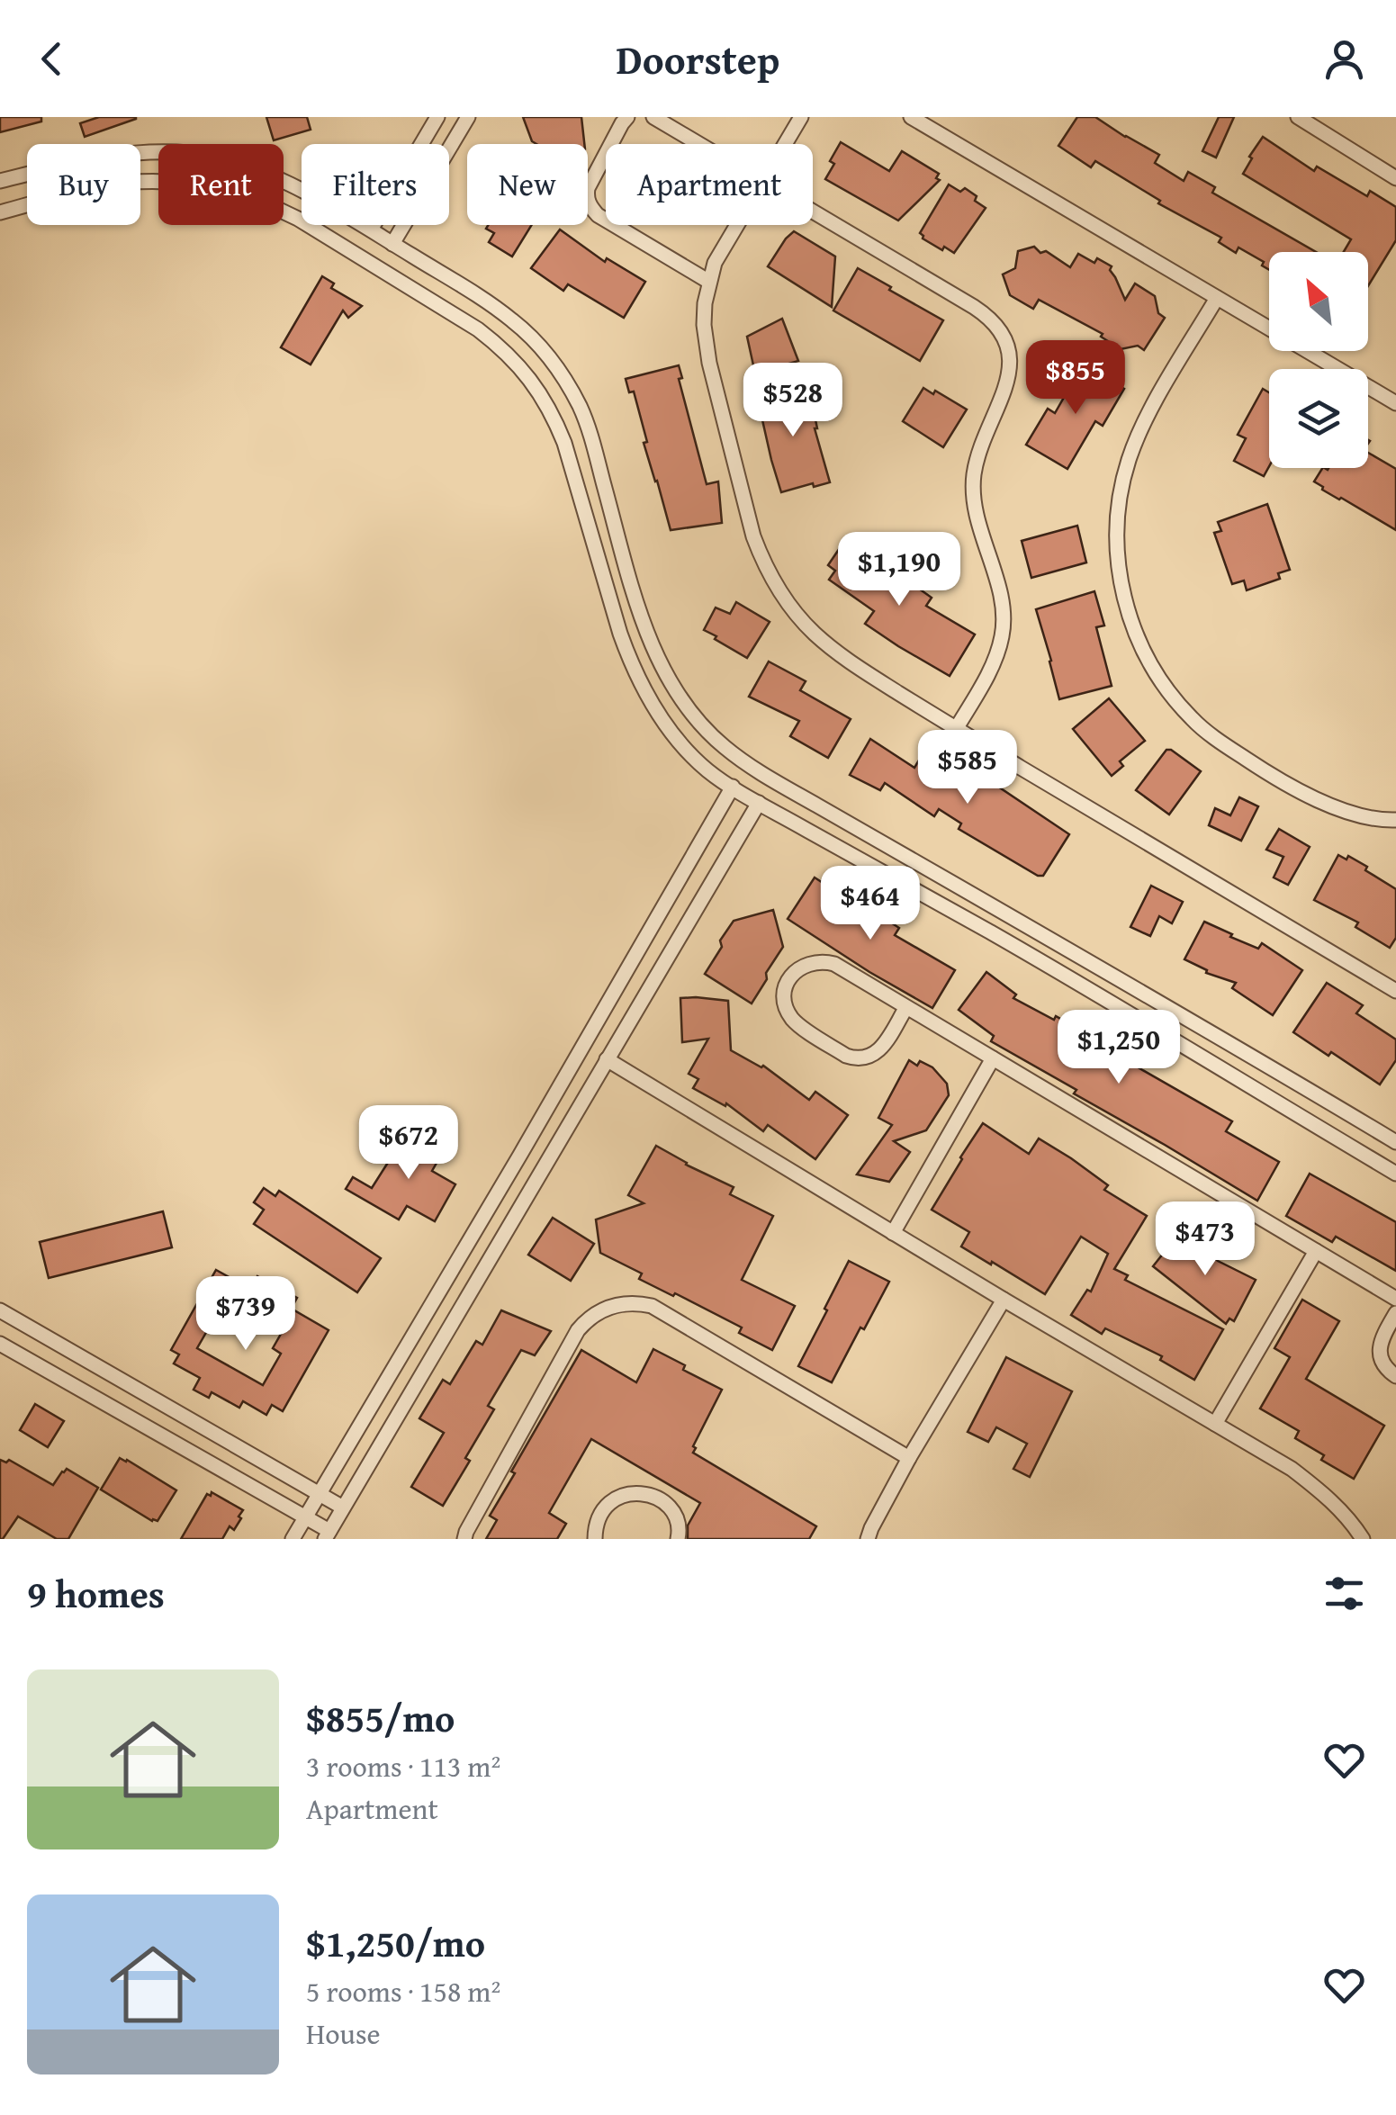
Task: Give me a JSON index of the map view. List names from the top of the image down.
{
  "north": "top left",
  "page": {
    "header": "Doorstep",
    "chip": [
      "Buy",
      "Rent",
      "Filters",
      "New",
      "Apartment"
    ],
    "price": [
      "$855",
      "$528",
      "$1,190",
      "$585",
      "$464",
      "$1,250",
      "$672",
      "$473",
      "$739"
    ],
    "heading": "9 homes",
    "list": [
      {
        "name": "$855/mo",
        "note": "3 rooms · 113 m² · Apartment"
      },
      {
        "name": "$1,250/mo",
        "note": "5 rooms · 158 m² · House"
      }
    ]
  }
}
